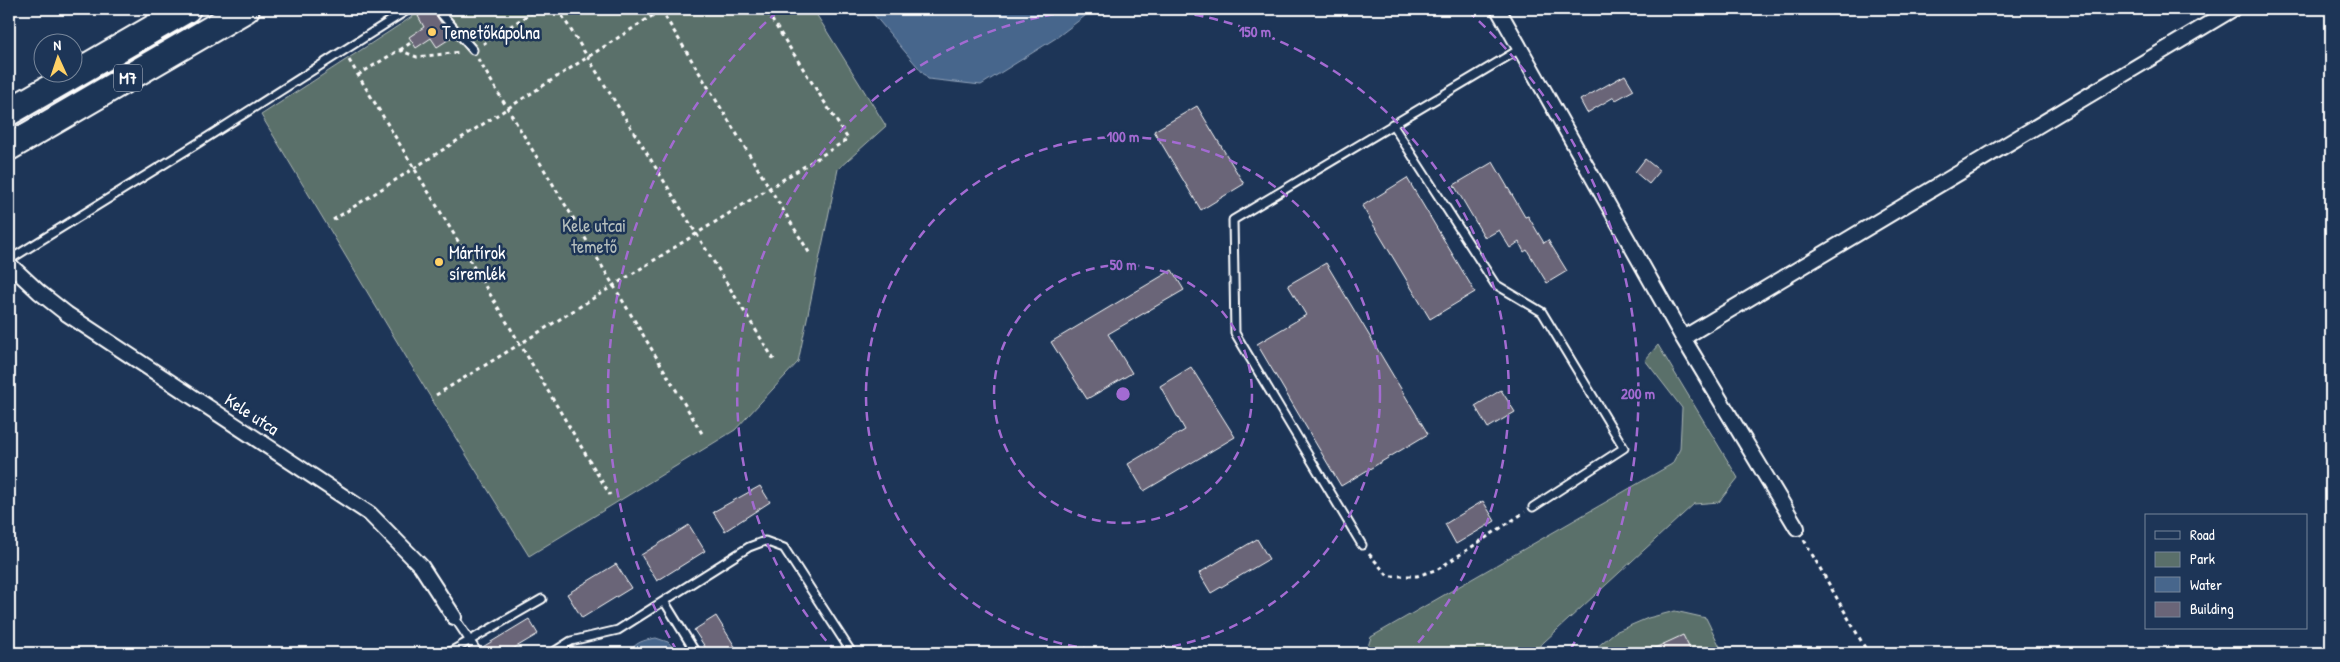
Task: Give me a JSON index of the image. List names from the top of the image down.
{
  "streets": {
    "highway": ["M7"],
    "street": ["Kele utca"]
  },
  "parks": ["Kele utcai temető"],
  "places": ["Temetőkápolna", "Mártírok síremlék"],
  "legend": [
    "Road",
    "Park",
    "Water",
    "Building"
  ],
  "north": "top",
  "rings": [
    "150 m",
    "100 m",
    "50 m",
    "200 m"
  ]
}
